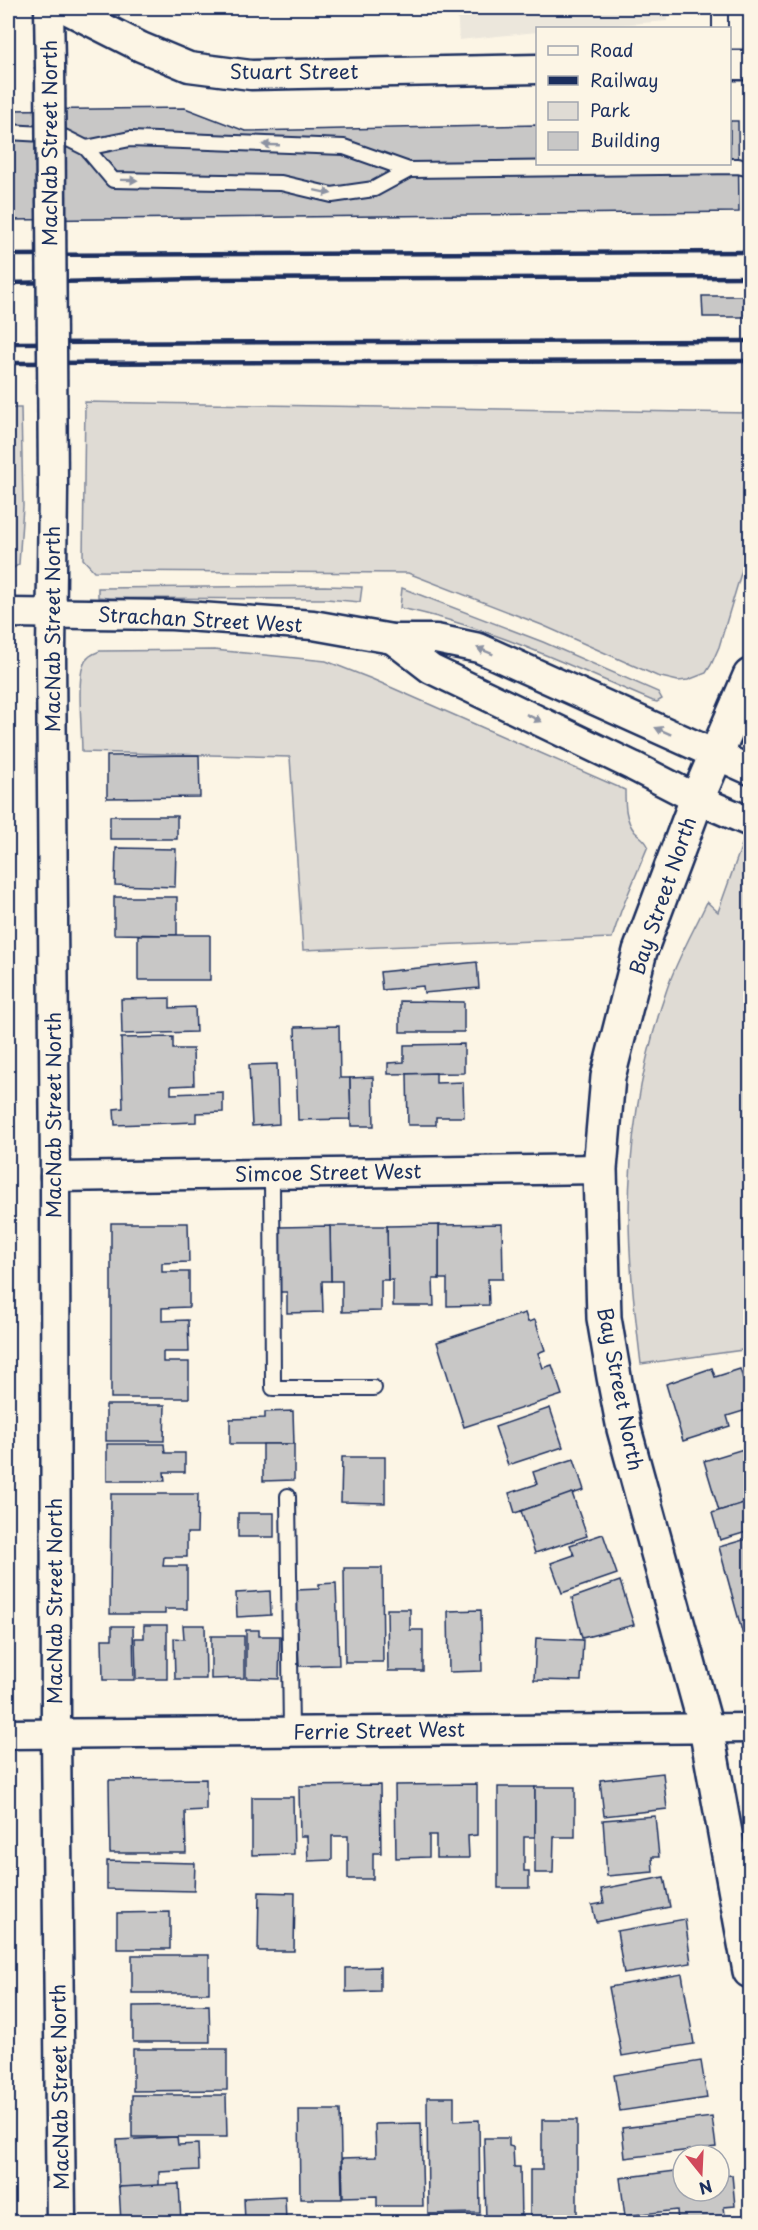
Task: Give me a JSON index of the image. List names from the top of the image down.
{
  "streets": {
    "street": [
      "Stuart Street",
      "MacNab Street North",
      "Strachan Street West",
      "Bay Street North",
      "Simcoe Street West",
      "Ferrie Street West"
    ]
  },
  "crossings": [
    ["MacNab Street North", "Strachan Street West"],
    ["MacNab Street North", "Simcoe Street West"],
    ["MacNab Street North", "Ferrie Street West"],
    ["Strachan Street West", "Bay Street North"],
    ["Bay Street North", "Simcoe Street West"],
    ["Bay Street North", "Ferrie Street West"]
  ],
  "legend": [
    "Road",
    "Railway",
    "Park",
    "Building"
  ],
  "north": "bottom"
}
